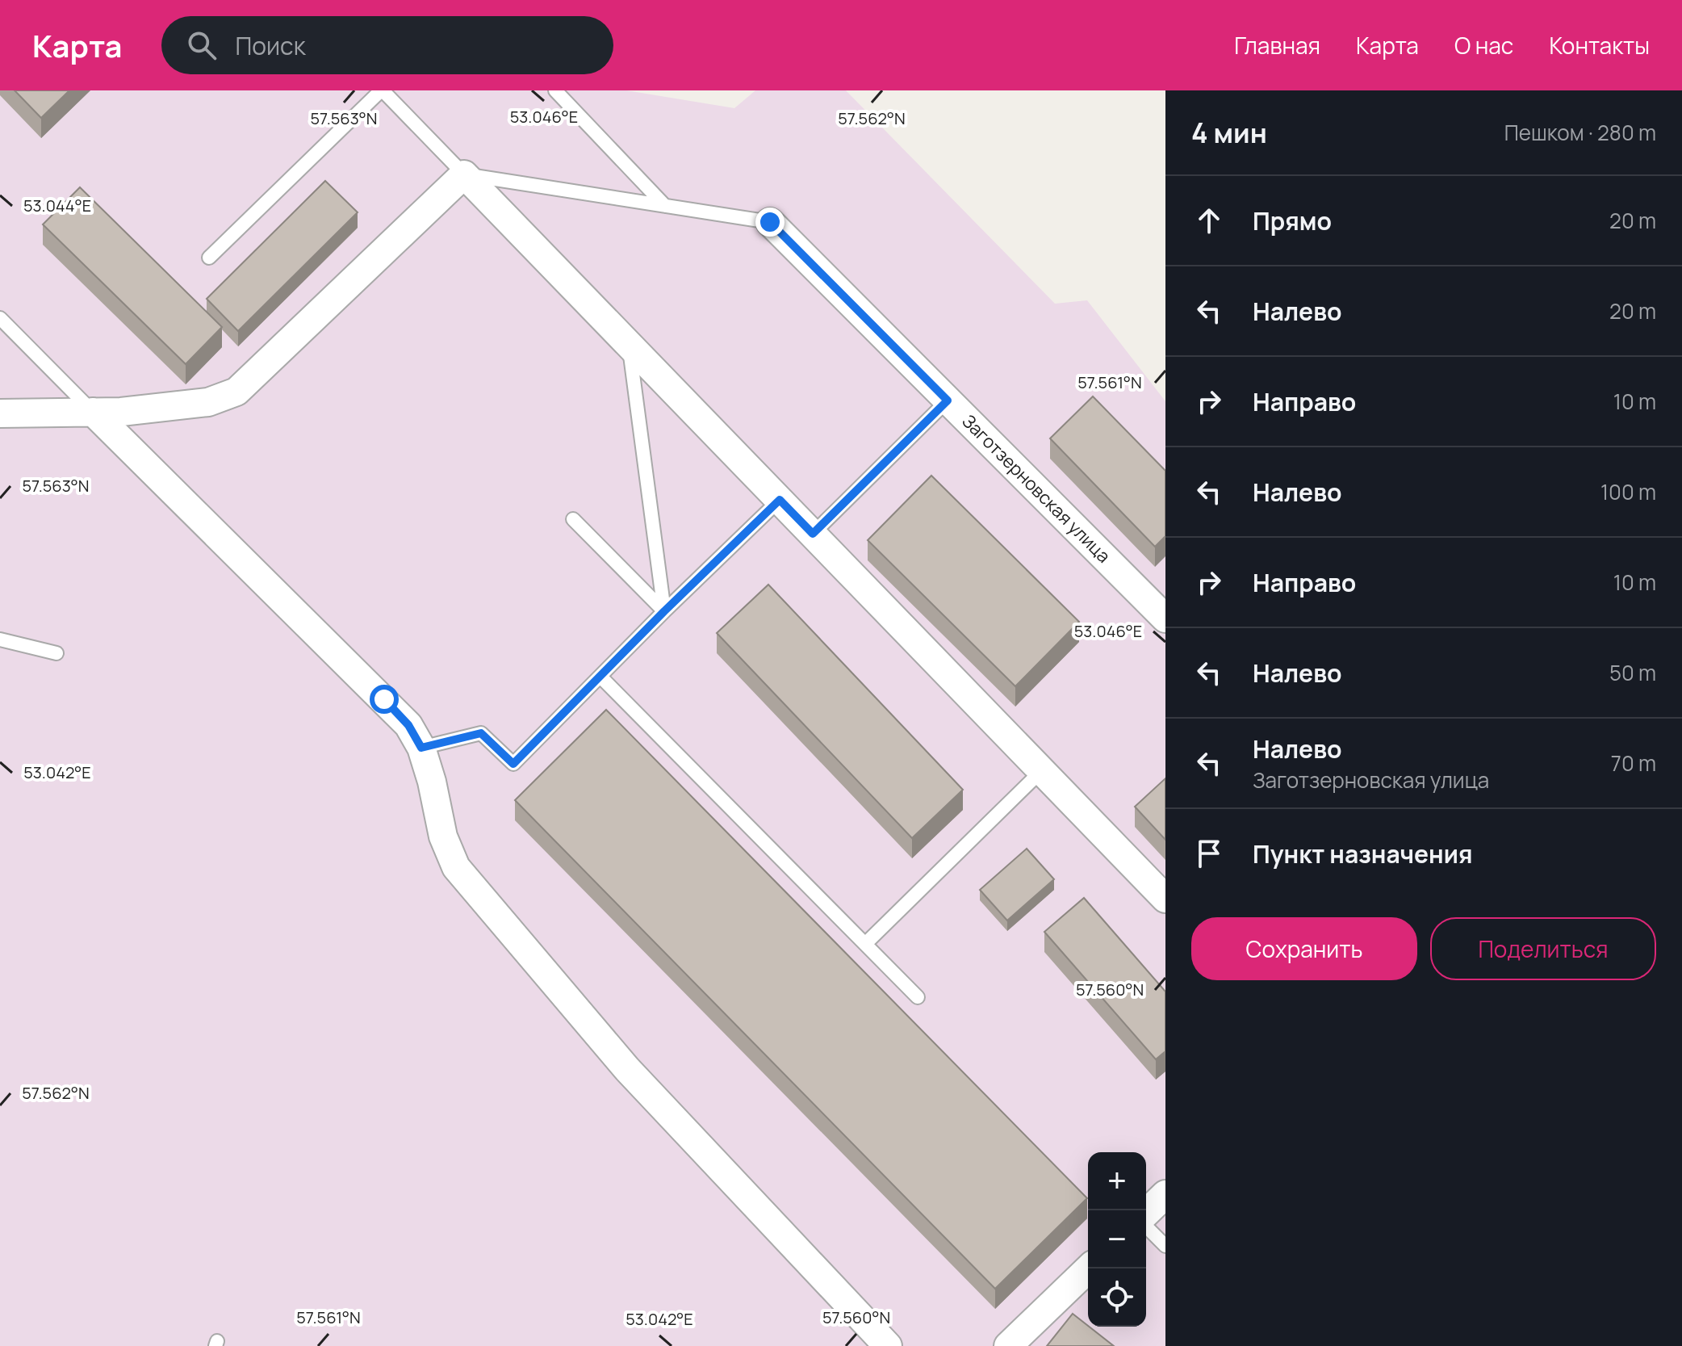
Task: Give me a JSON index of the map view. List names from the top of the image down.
{
  "streets": {
    "street": ["Заготзерновская улица"]
  },
  "page": {
    "header": "Карта",
    "search": "Поиск",
    "nav": [
      "Главная",
      "Карта",
      "О нас",
      "Контакты"
    ],
    "heading": ["4 мин", "Пешком · 280 m"],
    "list": [
      ["Прямо", "20 m"],
      ["Налево", "20 m"],
      ["Направо", "10 m"],
      ["Налево", "100 m"],
      ["Направо", "10 m"],
      ["Налево", "50 m"],
      ["Налево", "Заготзерновская улица", "70 m"],
      "Пункт назначения"
    ],
    "buttons": ["Сохранить", "Поделиться"],
    "map_buttons": ["+", "−"]
  },
  "coordinates": [
    "53.046°E",
    "57.563°N",
    "57.562°N",
    "53.044°E",
    "57.561°N",
    "53.042°E",
    "57.560°N"
  ]
}
